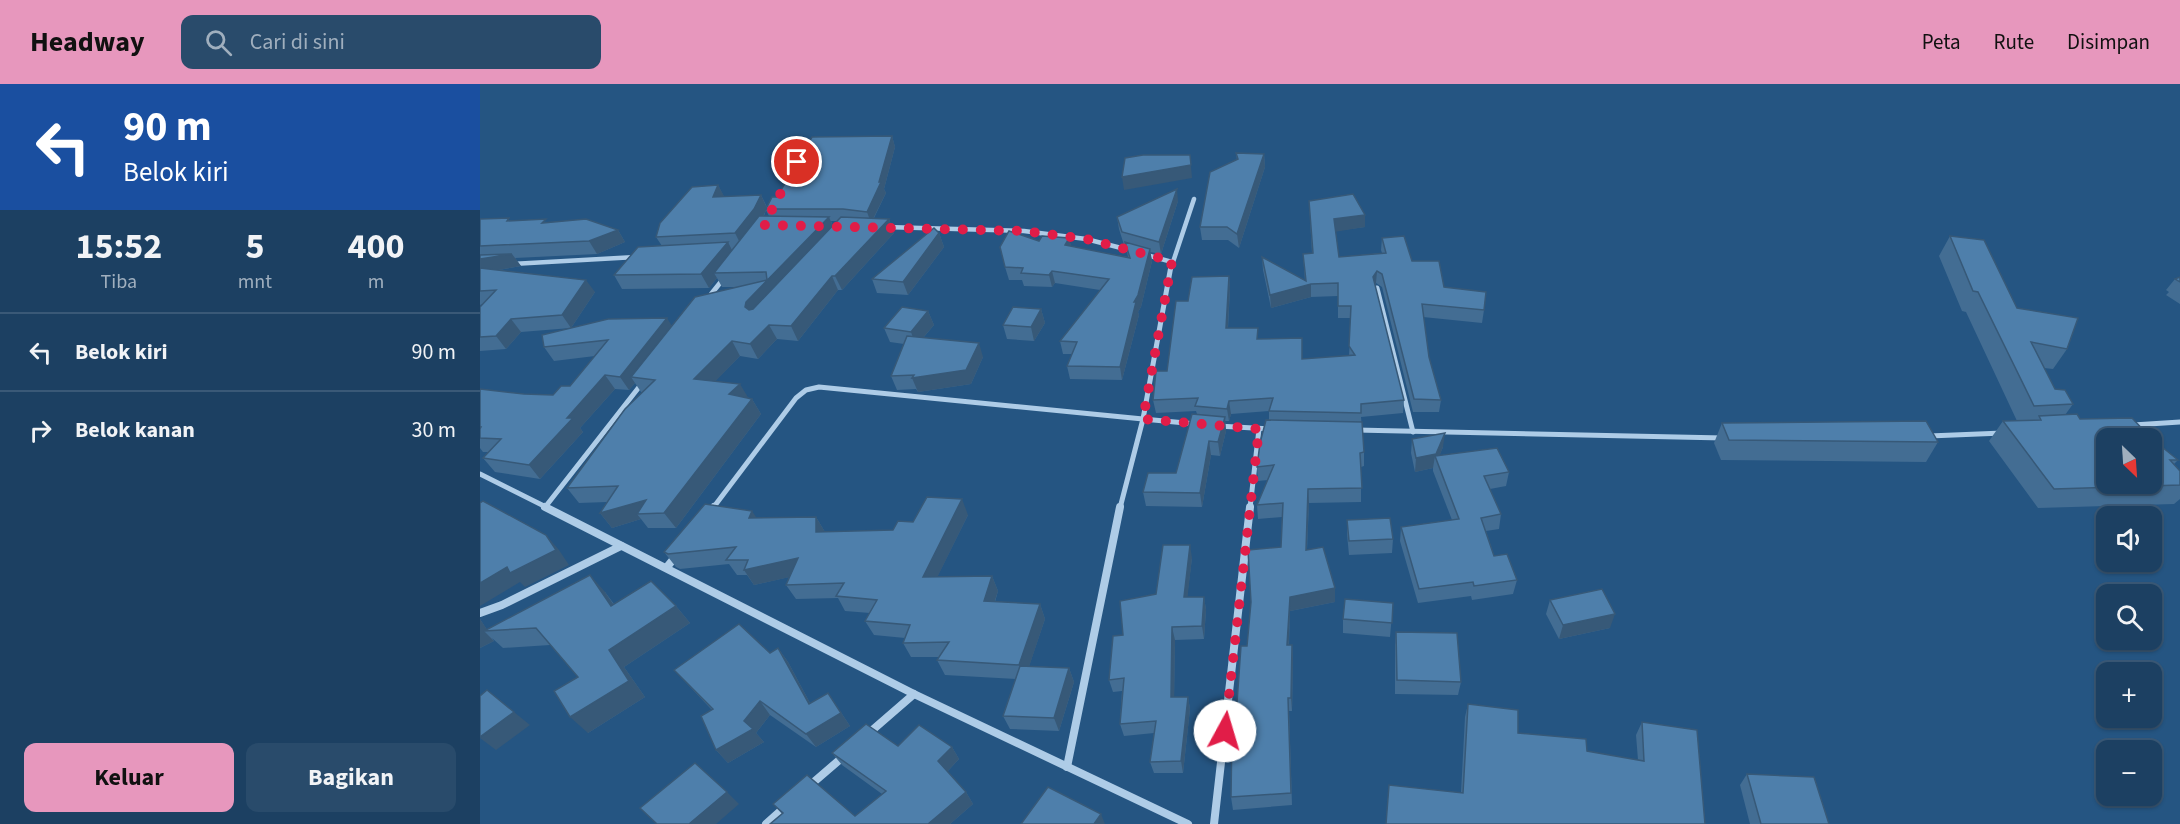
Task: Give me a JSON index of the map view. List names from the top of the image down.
{
  "north": "bottom right",
  "page": {
    "header": "Headway",
    "search": "Cari di sini",
    "nav": ["Peta", "Rute", "Disimpan"],
    "turn": ["90 m", "Belok kiri"],
    "eta": [
      "15:52",
      "Tiba",
      "5",
      "mnt",
      "400",
      "m"
    ],
    "list": [
      {
        "name": "Belok kiri",
        "value": "90 m"
      },
      {
        "name": "Belok kanan",
        "value": "30 m"
      }
    ],
    "map_buttons": ["+", "−"],
    "buttons": ["Keluar", "Bagikan"]
  }
}
